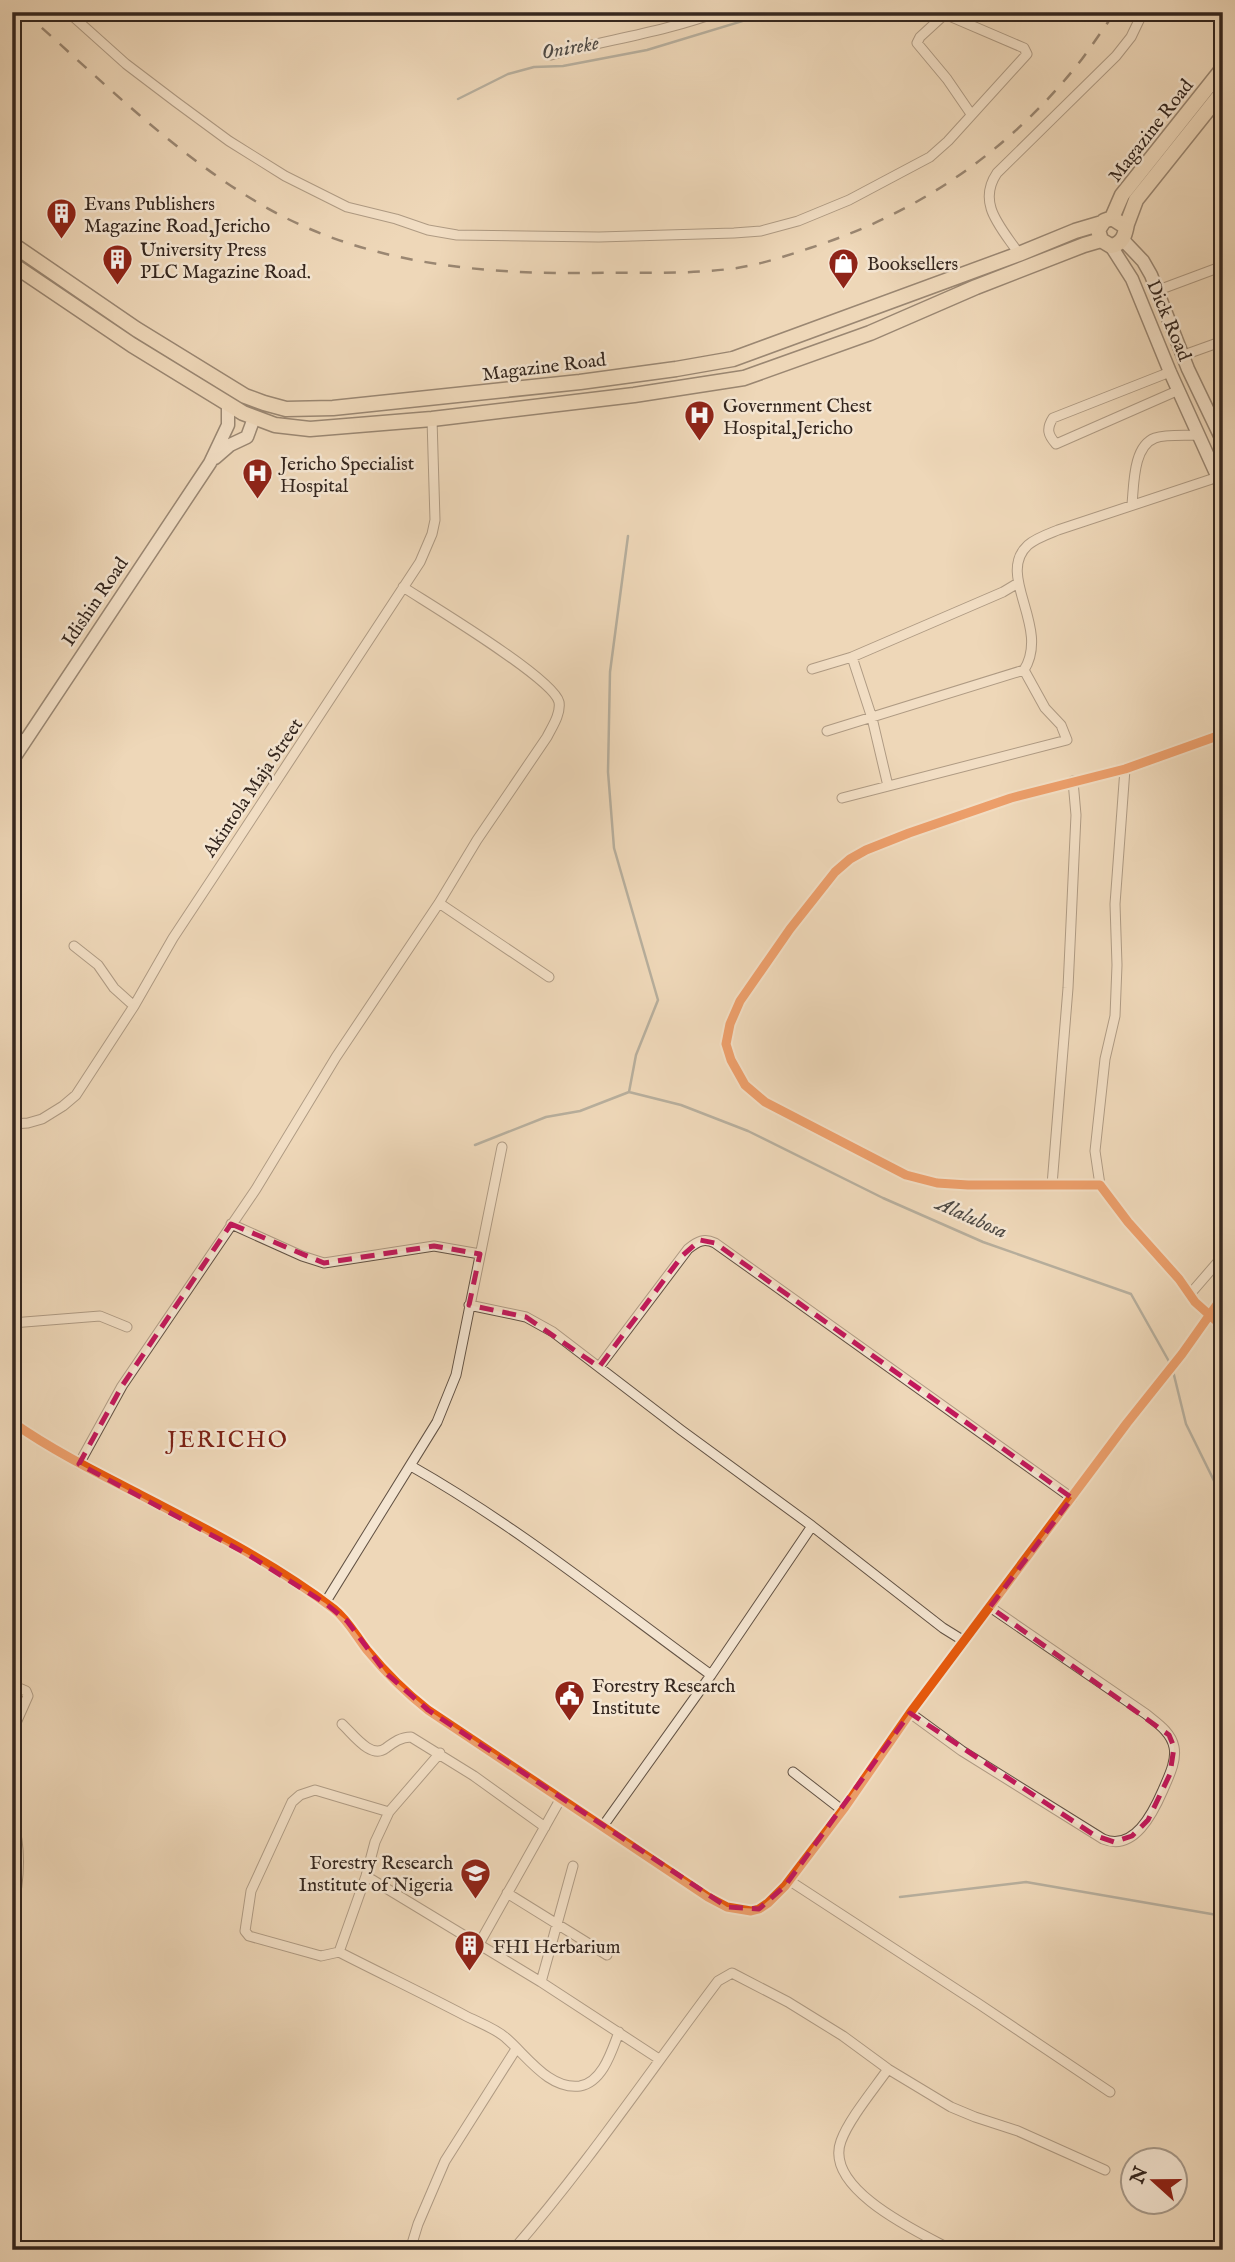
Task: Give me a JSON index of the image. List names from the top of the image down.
{
  "streets": {
    "main road": ["Magazine Road", "Dick Road", "Idishin Road"],
    "street": ["Akintola Maja Street"]
  },
  "crossings": [
    ["Magazine Road", "Dick Road"],
    ["Magazine Road", "Akintola Maja Street"]
  ],
  "districts": ["JERICHO"],
  "water": ["Onireke", "Alalubosa"],
  "places": {
    "building": ["Evans Publishers Magazine Road,Jericho", "University Press PLC Magazine Road.", "FHI Herbarium"],
    "shop": ["Booksellers"],
    "hospital": ["Government Chest Hospital,Jericho", "Jericho Specialist Hospital"],
    "public building": ["Forestry Research Institute"],
    "school or university": ["Forestry Research Institute of Nigeria"]
  },
  "north": "left"
}
